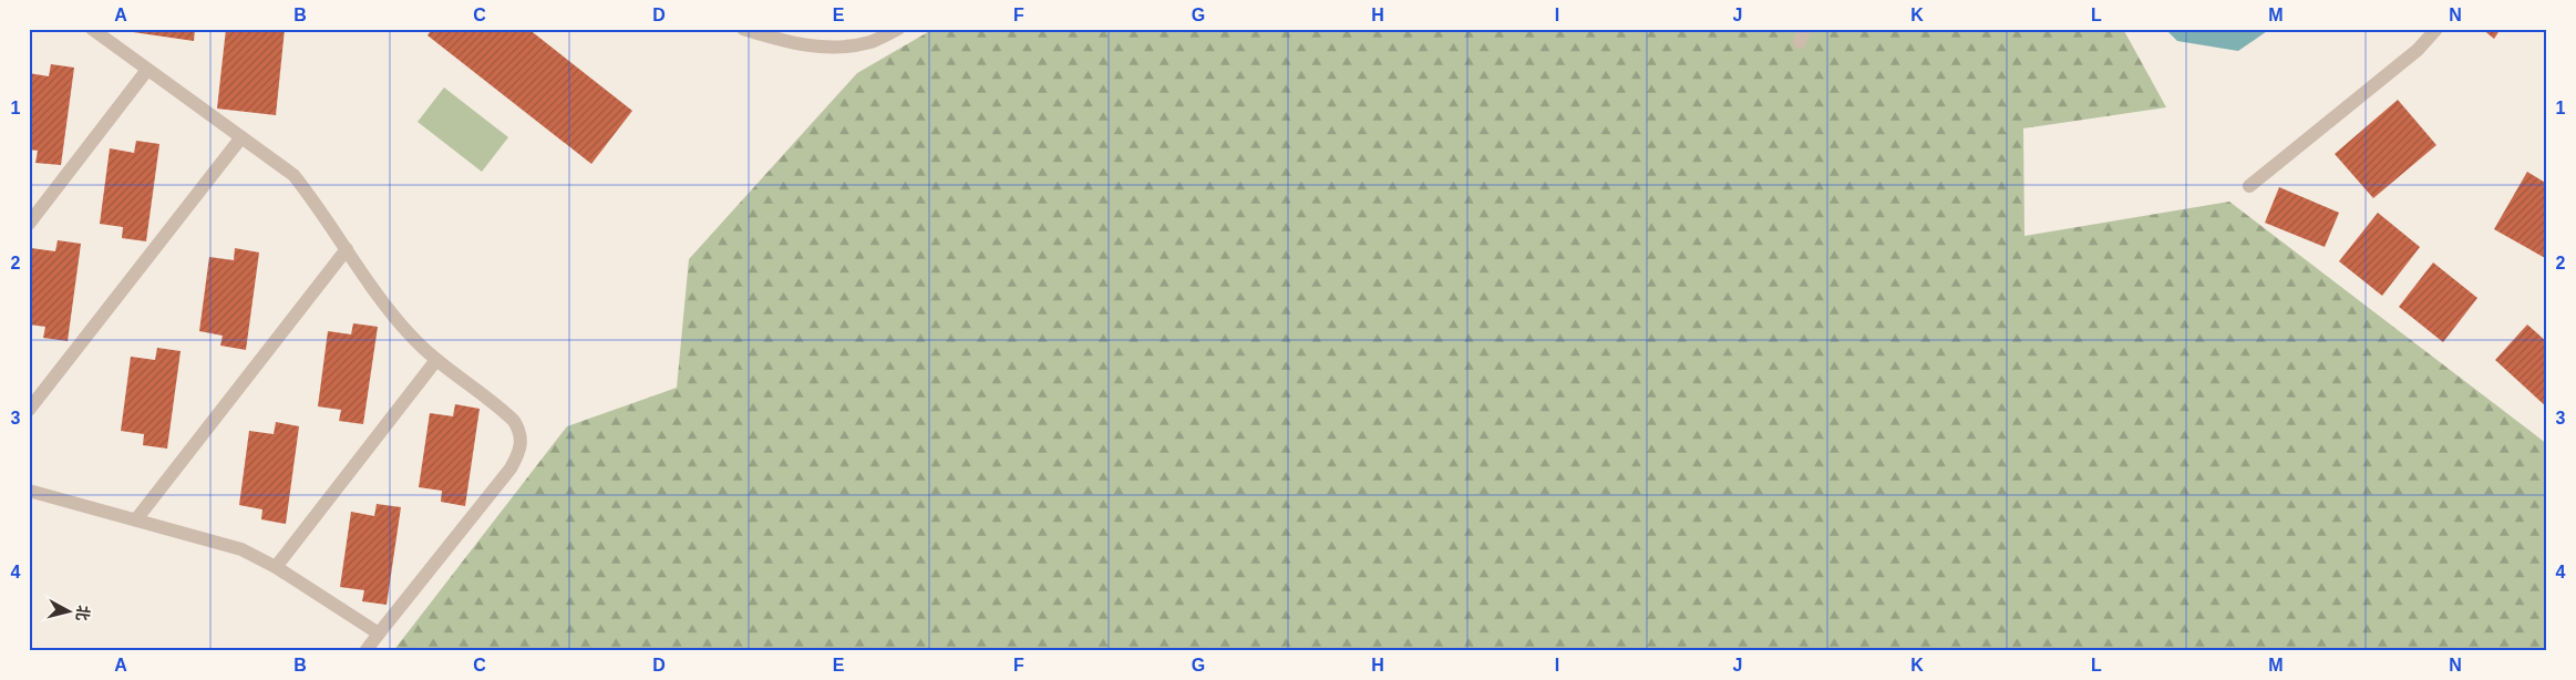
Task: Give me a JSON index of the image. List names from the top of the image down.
{
  "north": "right",
  "grid": {
    "columns": [
      "A",
      "B",
      "C",
      "D",
      "E",
      "F",
      "G",
      "H",
      "I",
      "J",
      "K",
      "L",
      "M",
      "N"
    ],
    "rows": [
      "1",
      "2",
      "3",
      "4"
    ]
  }
}
